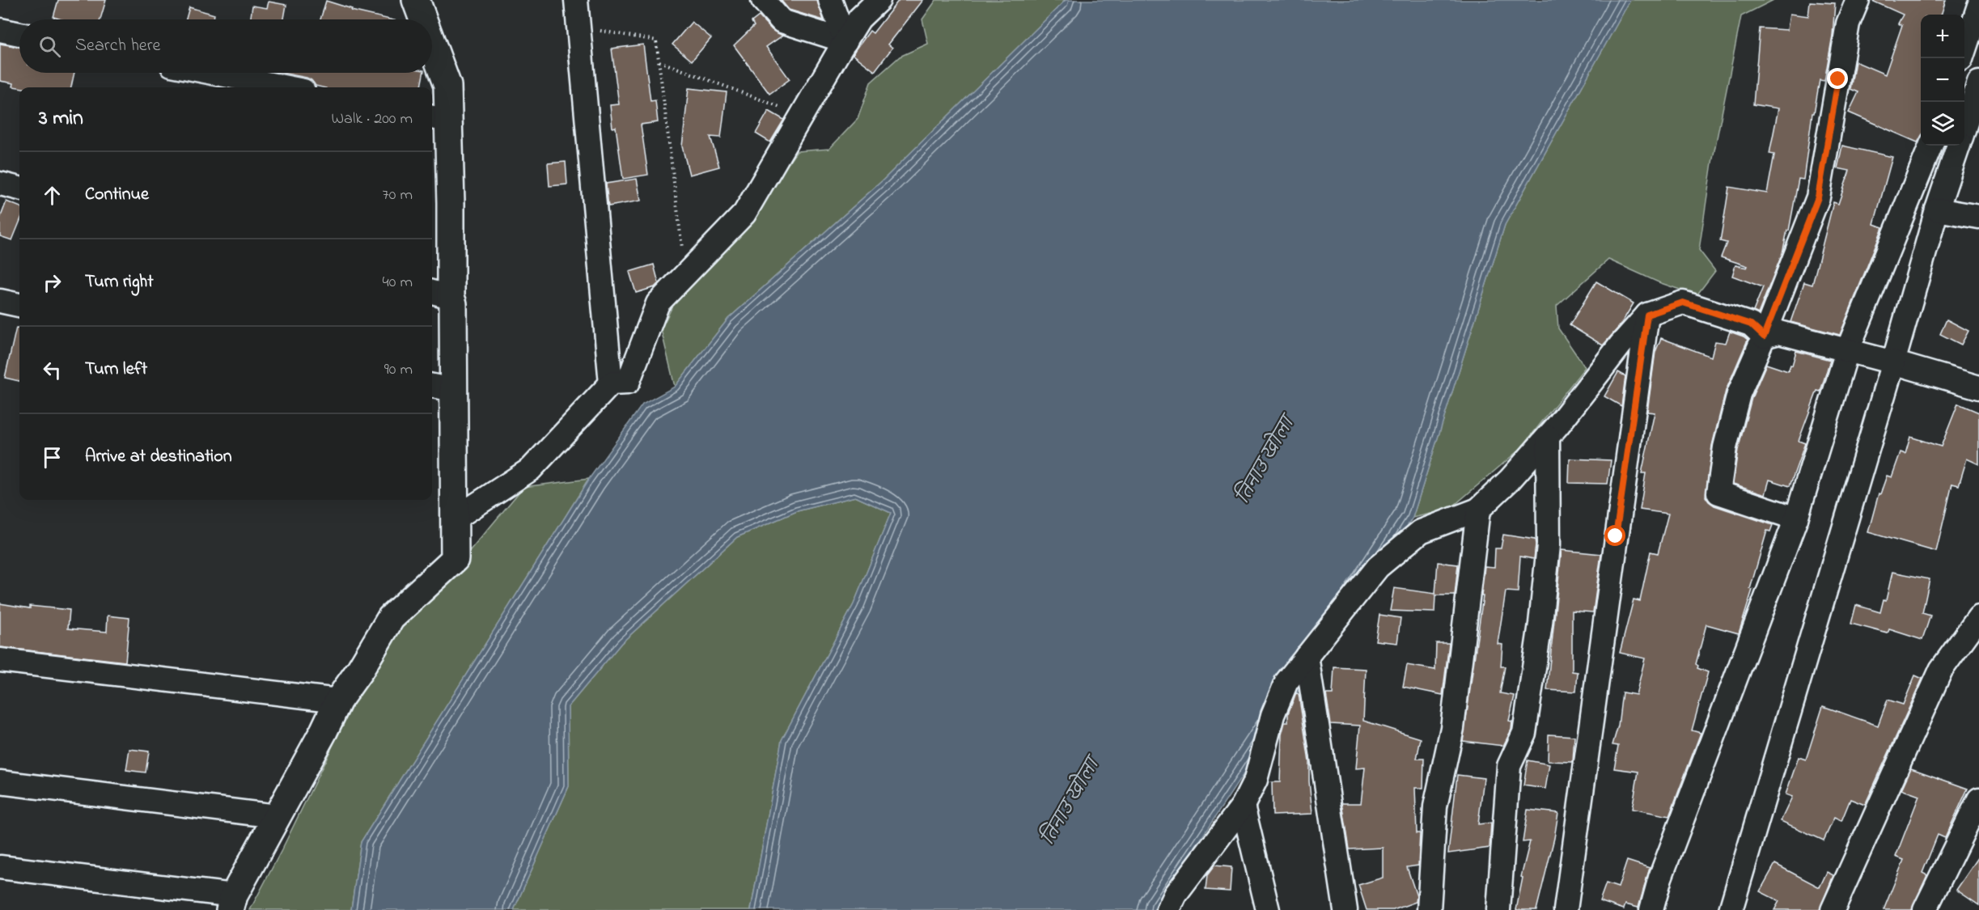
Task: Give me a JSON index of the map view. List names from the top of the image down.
{
  "water": ["तिनाउ खोला"],
  "page": {
    "map_buttons": ["+", "−"],
    "search": "Search here",
    "heading": ["3 min", "Walk · 200 m"],
    "list": [
      ["Continue", "70 m"],
      ["Turn right", "40 m"],
      ["Turn left", "90 m"],
      "Arrive at destination"
    ]
  }
}
